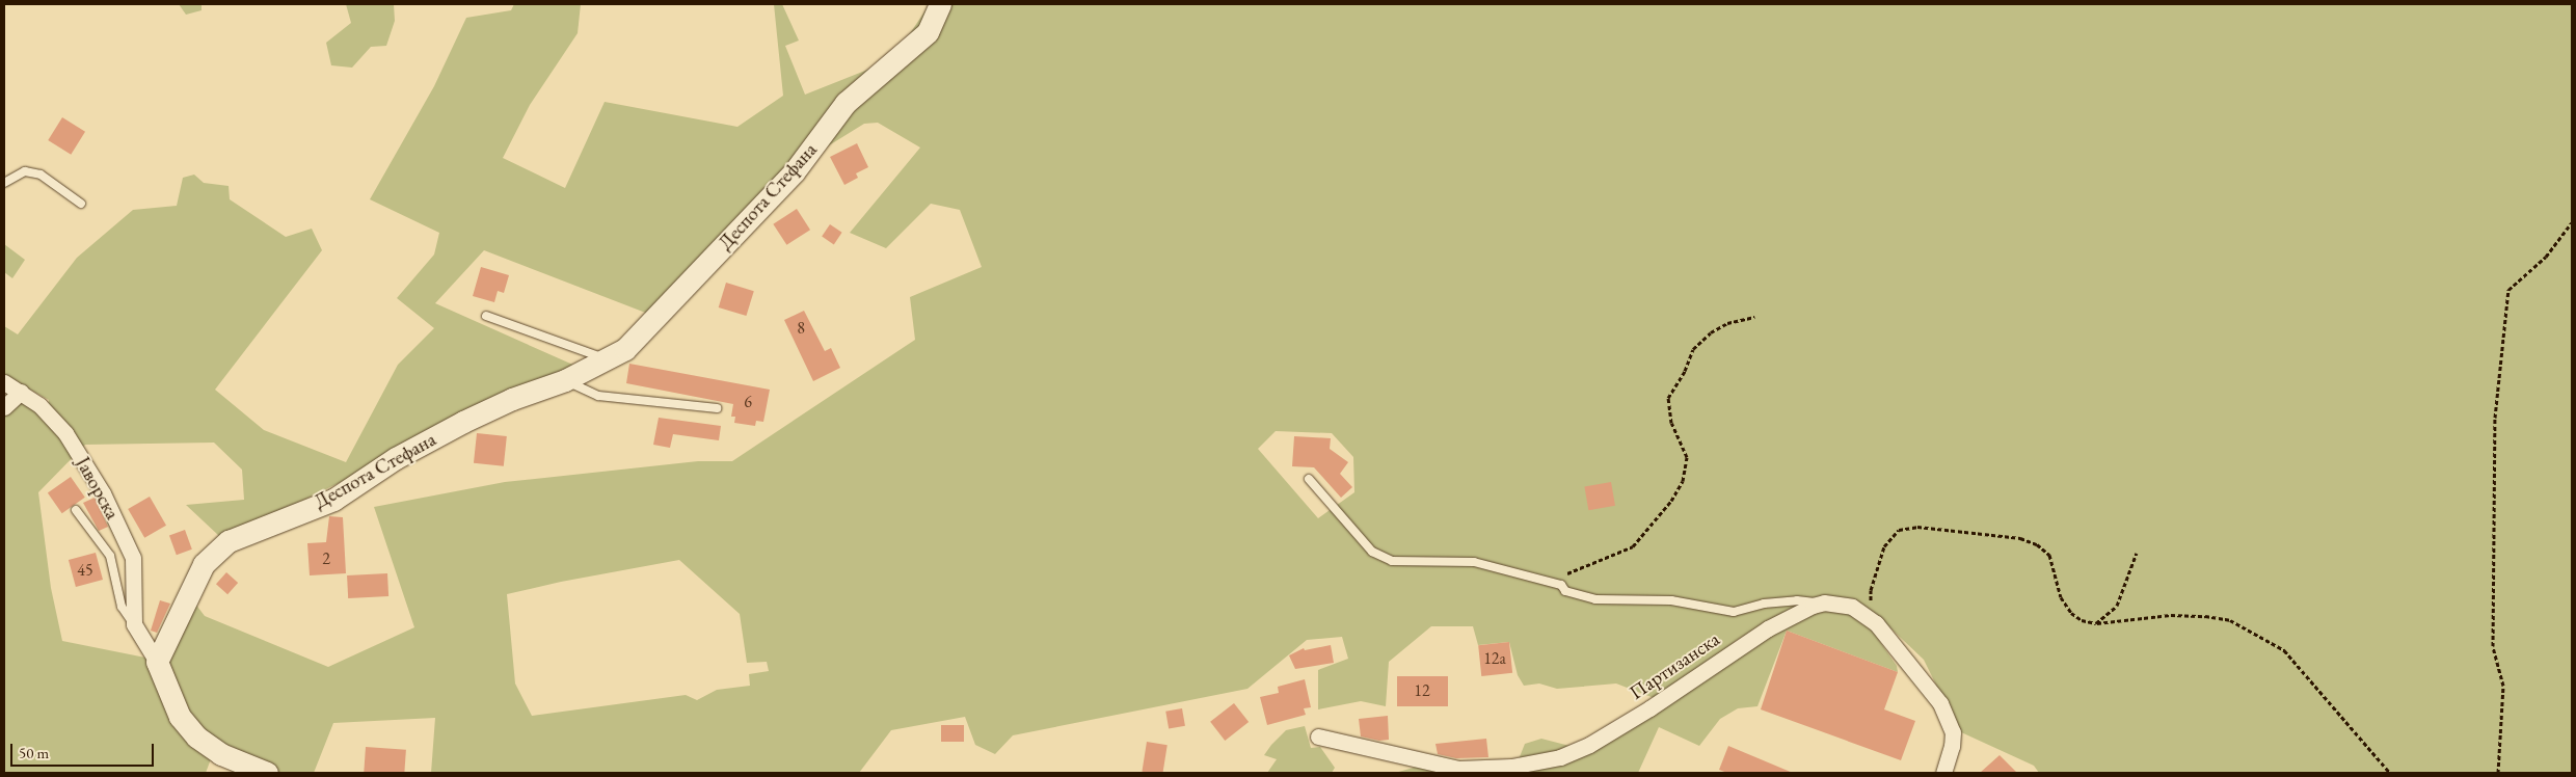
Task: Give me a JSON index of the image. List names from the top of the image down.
{
  "streets": {
    "street": ["Деспота Стефана", "Јаворска", "Партизанска"]
  },
  "crossings": [
    ["Деспота Стефана", "Јаворска"]
  ],
  "house_numbers": [
    "8",
    "6",
    "2",
    "45",
    "12a",
    "12"
  ],
  "scale_bar": "50 m"
}
